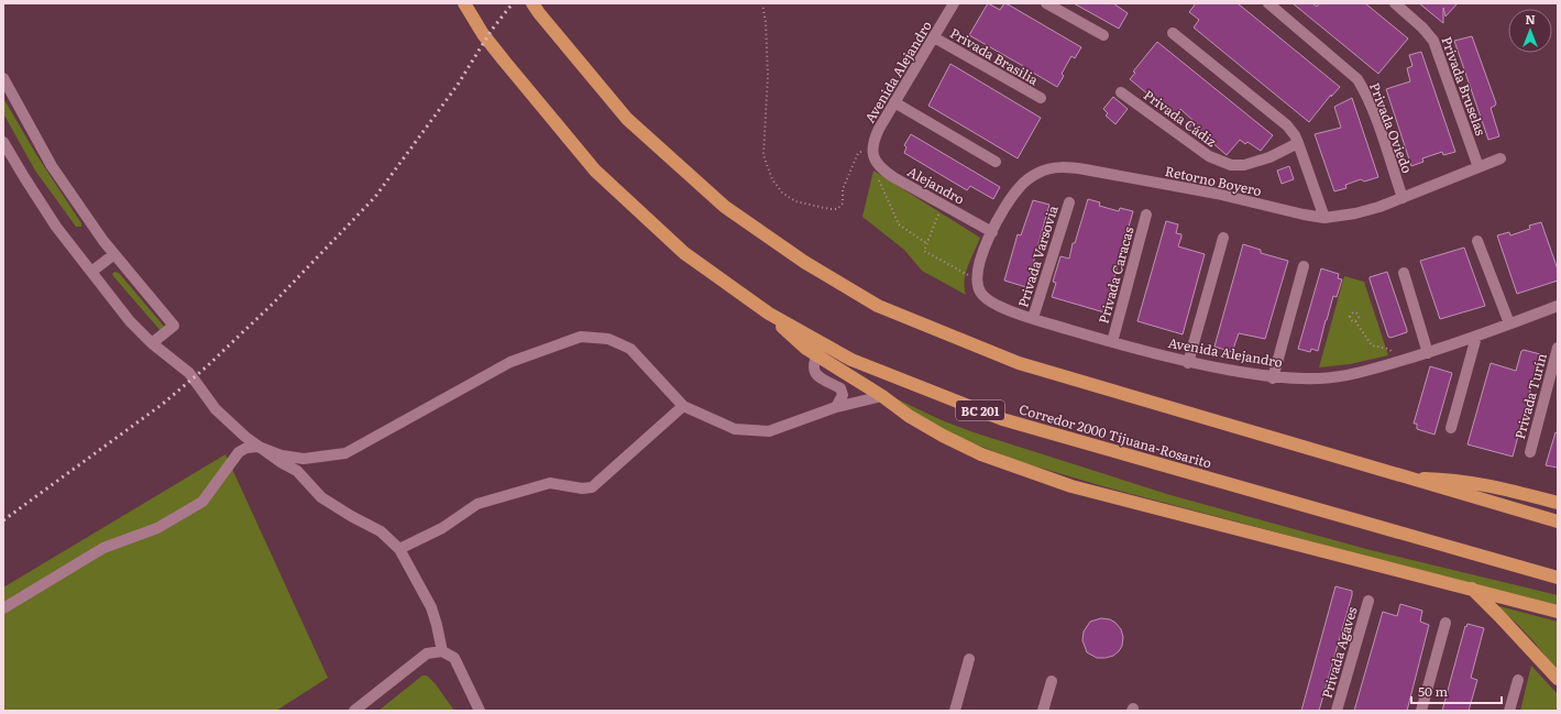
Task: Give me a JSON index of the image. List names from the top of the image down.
{
  "streets": {
    "highway": ["BC 201", "Corredor 2000 Tijuana-Rosarito"],
    "street": [
      "Privada Brasilia",
      "Avenida Alejandro",
      "Privada Bruselas",
      "Privada Cádiz",
      "Privada Oviedo",
      "Retorno Boyero",
      "Alejandro",
      "Privada Varsovia",
      "Privada Caracas",
      "Privada Turín",
      "Privada Agaves"
    ]
  },
  "crossings": [
    ["Privada Brasilia", "Avenida Alejandro"],
    ["Avenida Alejandro", "Retorno Boyero"],
    ["Avenida Alejandro", "Alejandro"],
    ["Avenida Alejandro", "Privada Varsovia"],
    ["Avenida Alejandro", "Privada Caracas"],
    ["Privada Bruselas", "Retorno Boyero"],
    ["Privada Oviedo", "Retorno Boyero"],
    ["Retorno Boyero", "Alejandro"]
  ],
  "scale_bar": "50 m",
  "north": "top"
}
